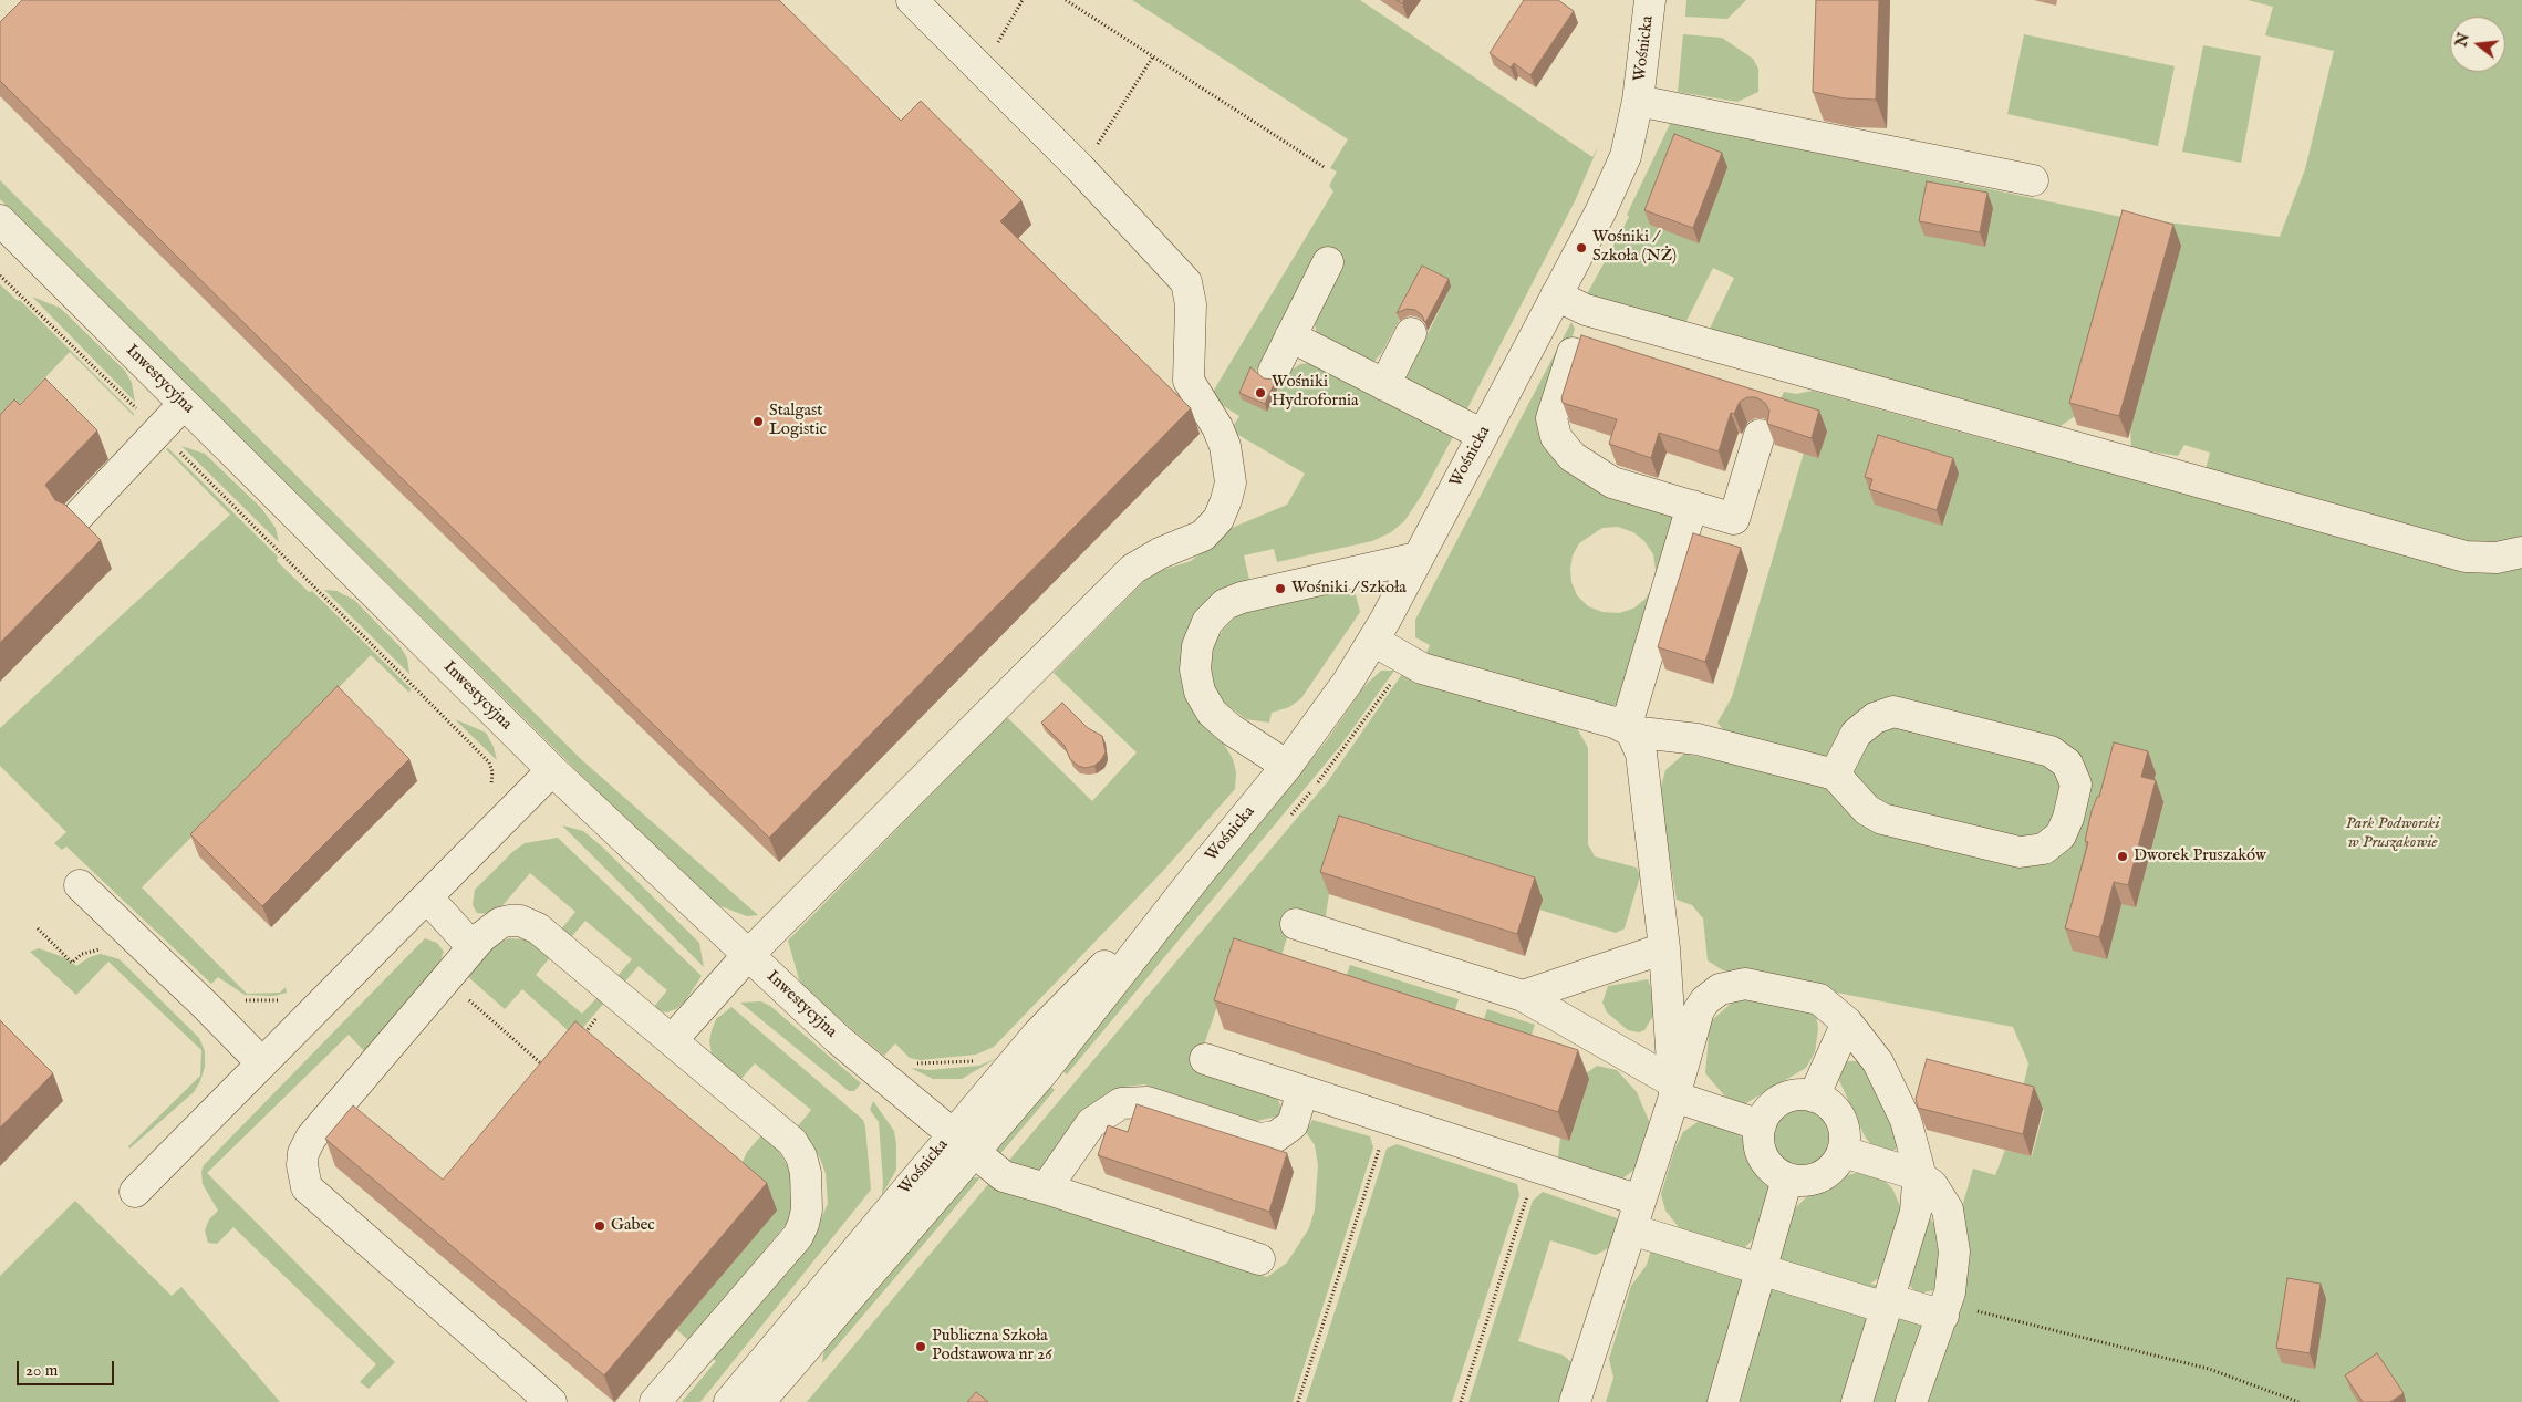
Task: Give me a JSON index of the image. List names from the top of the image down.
{
  "streets": {
    "street": ["Wośnicka", "Inwestycyjna"]
  },
  "crossings": [
    ["Wośnicka", "Inwestycyjna"]
  ],
  "parks": ["Park Podworski w Pruszakowie"],
  "places": [
    "Wośniki / Szkoła (NŻ)",
    "Wośniki Hydrofornia",
    "Stalgast Logistic",
    "Wośniki / Szkoła",
    "Dworek Pruszaków",
    "Gabec",
    "Publiczna Szkoła Podstawowa nr 26"
  ],
  "scale_bar": "20 m",
  "north": "left"
}
